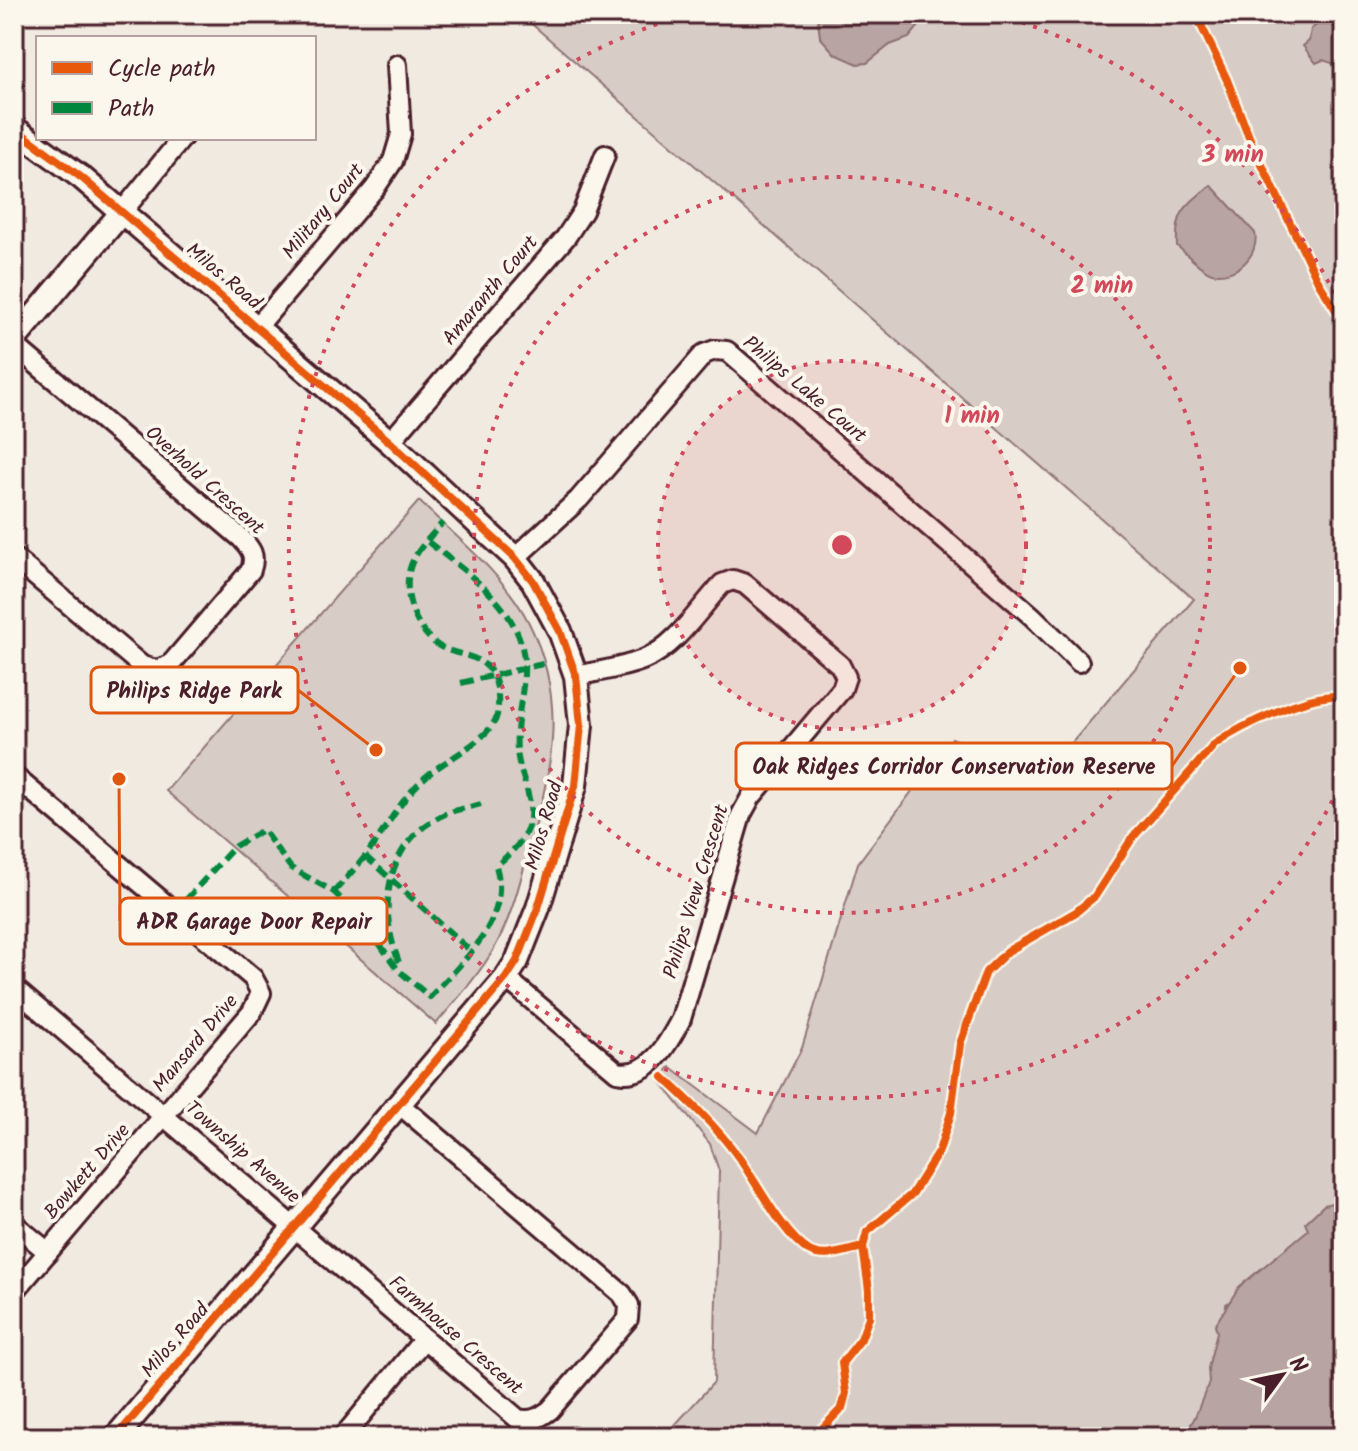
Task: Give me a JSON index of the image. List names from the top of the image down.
{
  "streets": {
    "street": [
      "Military Court",
      "Milos Road",
      "Amaranth Court",
      "Philips Lake Court",
      "Overhold Crescent",
      "Philips View Crescent",
      "Mansard Drive",
      "Township Avenue",
      "Bowkett Drive",
      "Farmhouse Crescent"
    ]
  },
  "crossings": [
    ["Military Court", "Milos Road"],
    ["Milos Road", "Amaranth Court"],
    ["Milos Road", "Philips Lake Court"],
    ["Milos Road", "Philips View Crescent"],
    ["Milos Road", "Township Avenue"],
    ["Milos Road", "Farmhouse Crescent"],
    ["Mansard Drive", "Township Avenue"],
    ["Mansard Drive", "Bowkett Drive"],
    ["Township Avenue", "Bowkett Drive"],
    ["Township Avenue", "Farmhouse Crescent"]
  ],
  "places": ["Oak Ridges Corridor Conservation Reserve", "Philips Ridge Park", "ADR Garage Door Repair"],
  "legend": ["Cycle path", "Path"],
  "north": "top right",
  "rings": ["3 min", "2 min", "1 min"]
}
